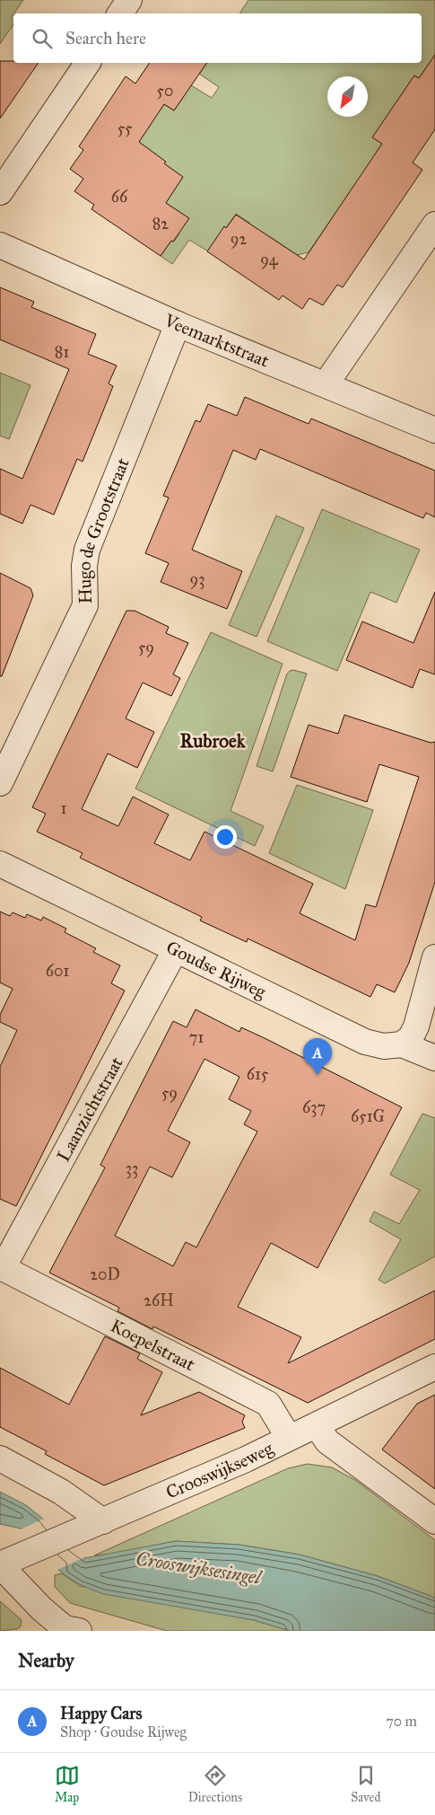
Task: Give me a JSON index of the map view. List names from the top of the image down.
{
  "streets": {
    "street": [
      "Veemarktstraat",
      "Hugo de Grootstraat",
      "Goudse Rijweg",
      "Laanzichtstraat",
      "Koepelstraat",
      "Crooswijkseweg"
    ]
  },
  "crossings": [
    ["Veemarktstraat", "Hugo de Grootstraat"],
    ["Goudse Rijweg", "Laanzichtstraat"],
    ["Laanzichtstraat", "Koepelstraat"],
    ["Koepelstraat", "Crooswijkseweg"]
  ],
  "districts": ["Rubroek"],
  "water": ["Crooswijksesingel"],
  "house_numbers": [
    "50",
    "55",
    "66",
    "82",
    "92",
    "94",
    "81",
    "93",
    "59",
    "1",
    "601",
    "71",
    "615",
    "59",
    "637",
    "651G",
    "33",
    "20D",
    "26H"
  ],
  "north": "bottom left",
  "page": {
    "search": "Search here",
    "pins": "A",
    "heading": "Nearby",
    "list": [
      {
        "mark": "A",
        "name": "Happy Cars",
        "note": "Shop · Goudse Rijweg",
        "value": "70 m"
      }
    ],
    "nav": ["Map", "Directions", "Saved"]
  }
}
